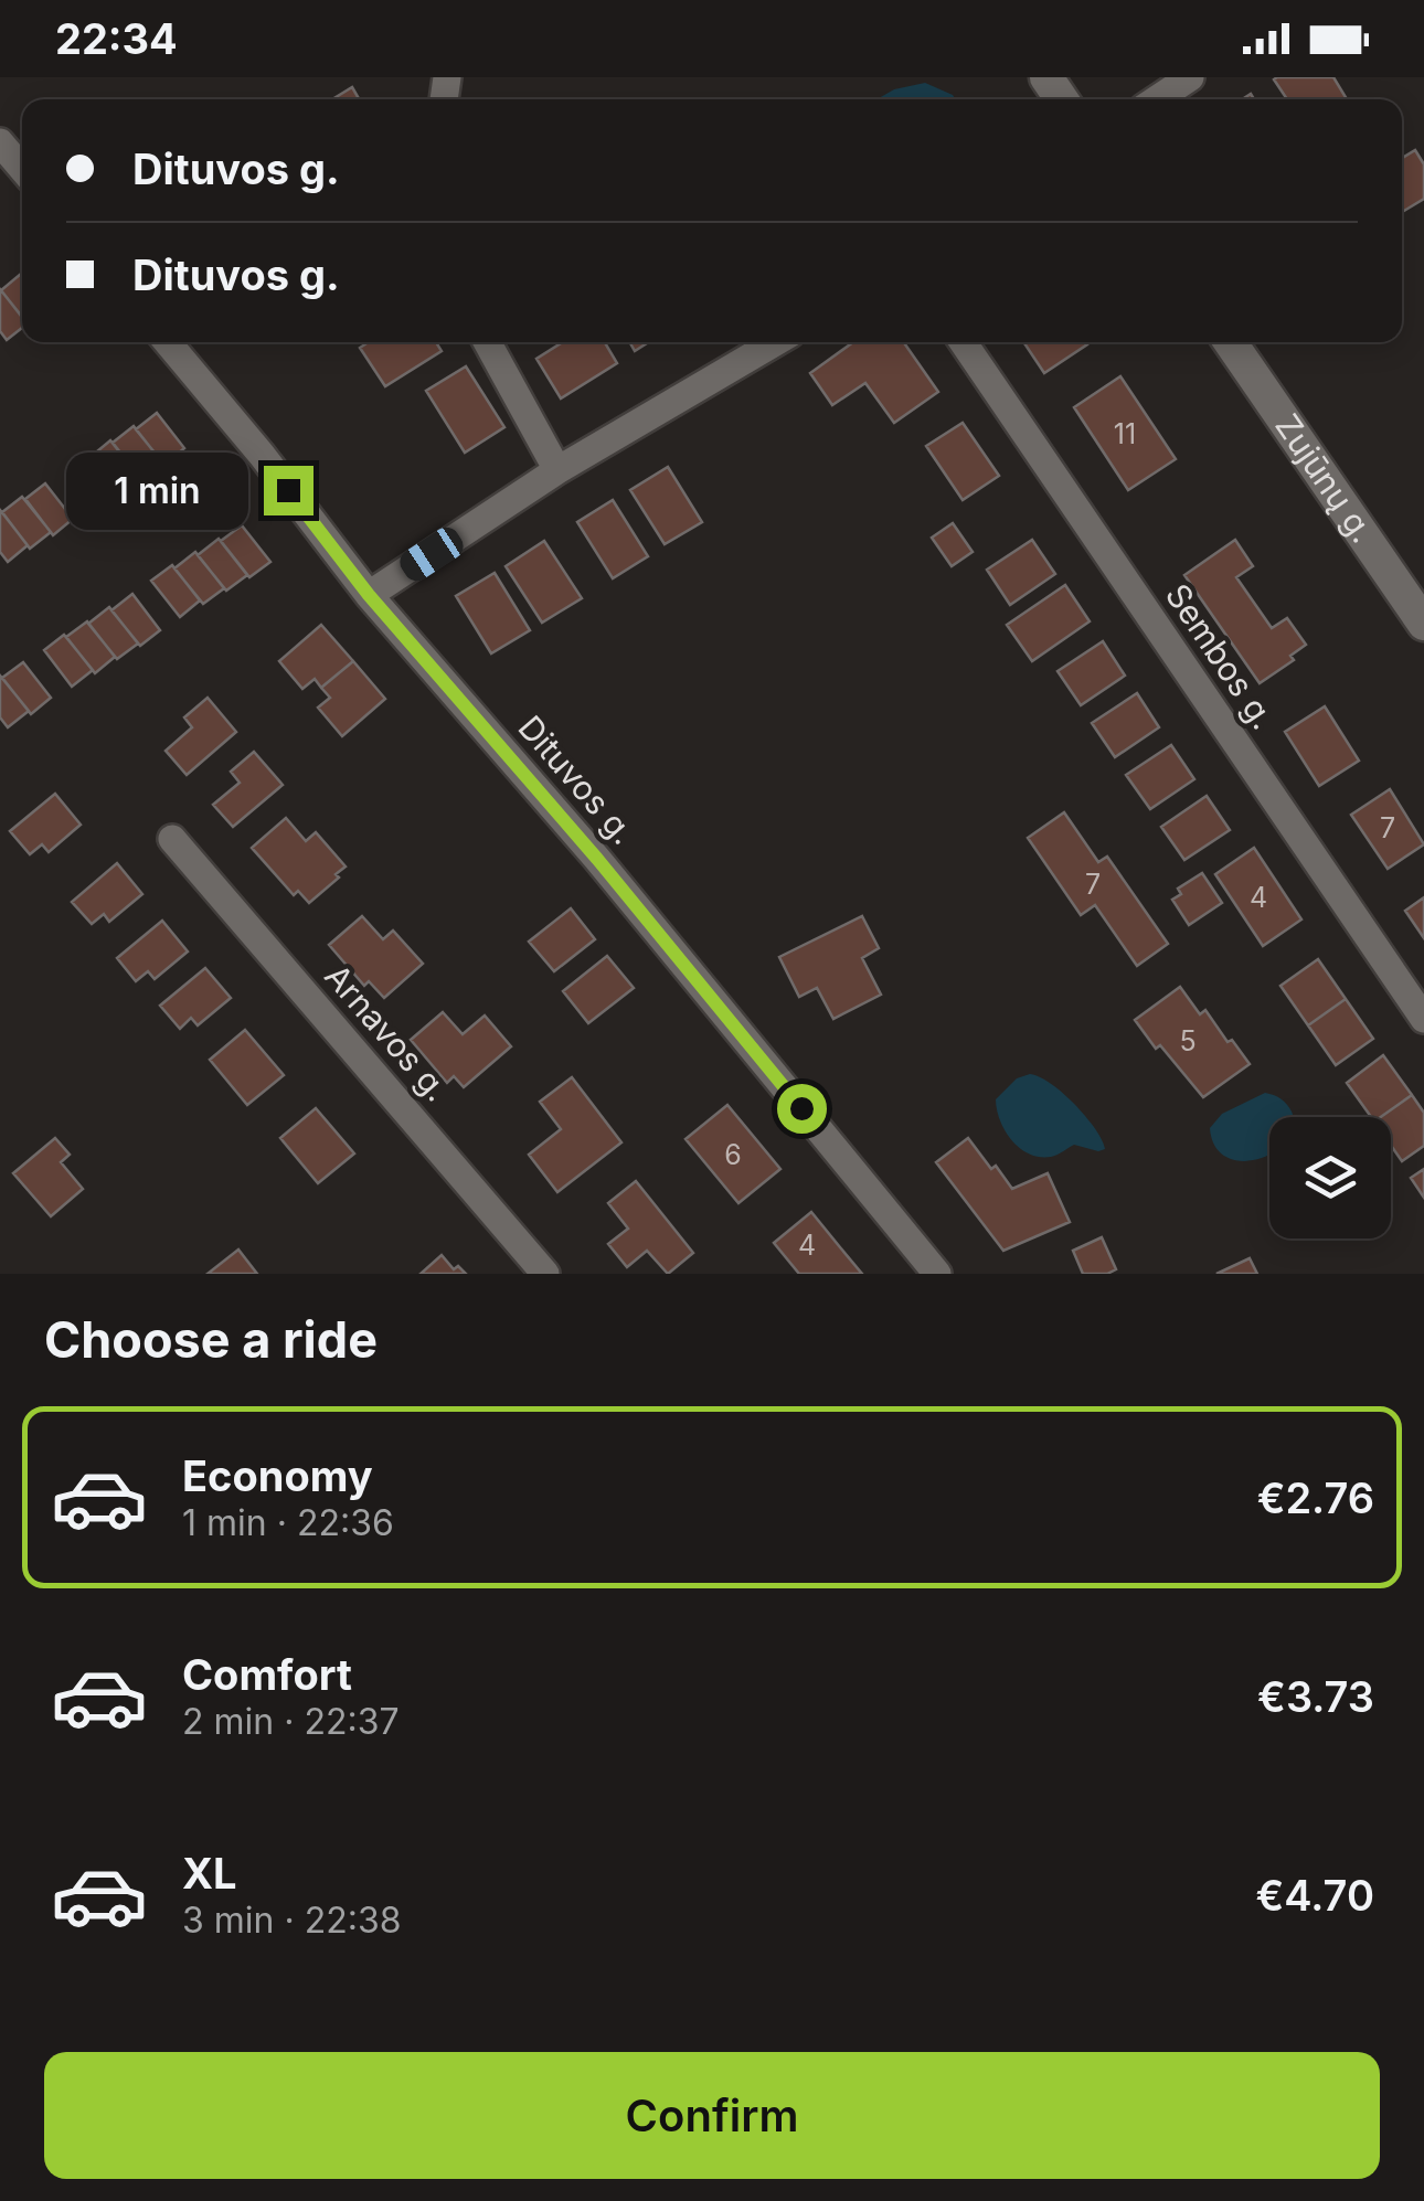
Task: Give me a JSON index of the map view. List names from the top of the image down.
{
  "streets": {
    "main road": ["Zujūnų g."],
    "street": ["Sembos g.", "Dituvos g.", "Arnavos g."]
  },
  "house_numbers": [
    "11",
    "7",
    "7",
    "4",
    "5",
    "6",
    "4"
  ],
  "page": {
    "status": "22:34",
    "banner": ["Dituvos g.", "Dituvos g."],
    "bubble": "1 min",
    "heading": "Choose a ride",
    "list": [
      {
        "name": "Economy",
        "note": "1 min · 22:36",
        "value": "€2.76"
      },
      {
        "name": "Comfort",
        "note": "2 min · 22:37",
        "value": "€3.73"
      },
      {
        "name": "XL",
        "note": "3 min · 22:38",
        "value": "€4.70"
      }
    ],
    "buttons": "Confirm"
  }
}
